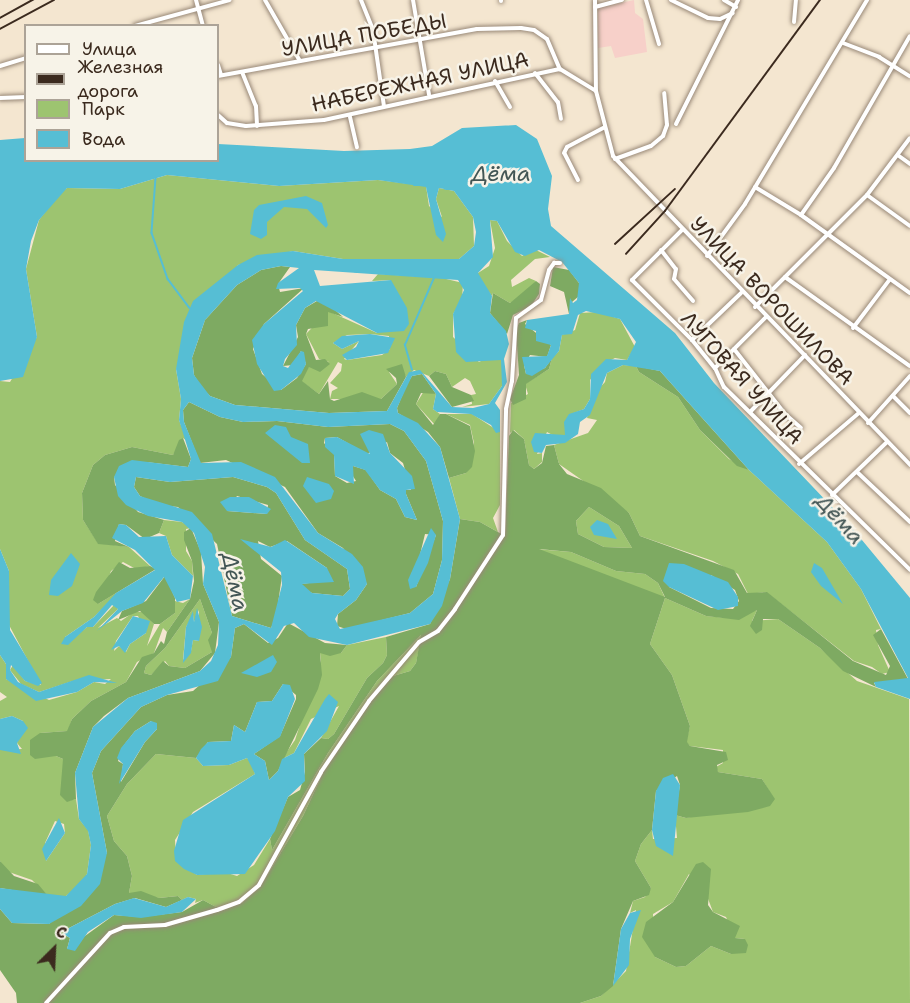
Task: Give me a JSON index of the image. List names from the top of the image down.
{
  "streets": {
    "street": [
      "УЛИЦА ПОБЕДЫ",
      "НАБЕРЕЖНАЯ УЛИЦА",
      "УЛИЦА ВОРОШИЛОВА",
      "ЛУГОВАЯ УЛИЦА"
    ]
  },
  "crossings": [
    ["УЛИЦА ПОБЕДЫ", "НАБЕРЕЖНАЯ УЛИЦА"]
  ],
  "water": ["Дёма"],
  "legend": [
    "Улица",
    "Железная дорога",
    "Парк",
    "Вода"
  ],
  "north": "top right"
}
